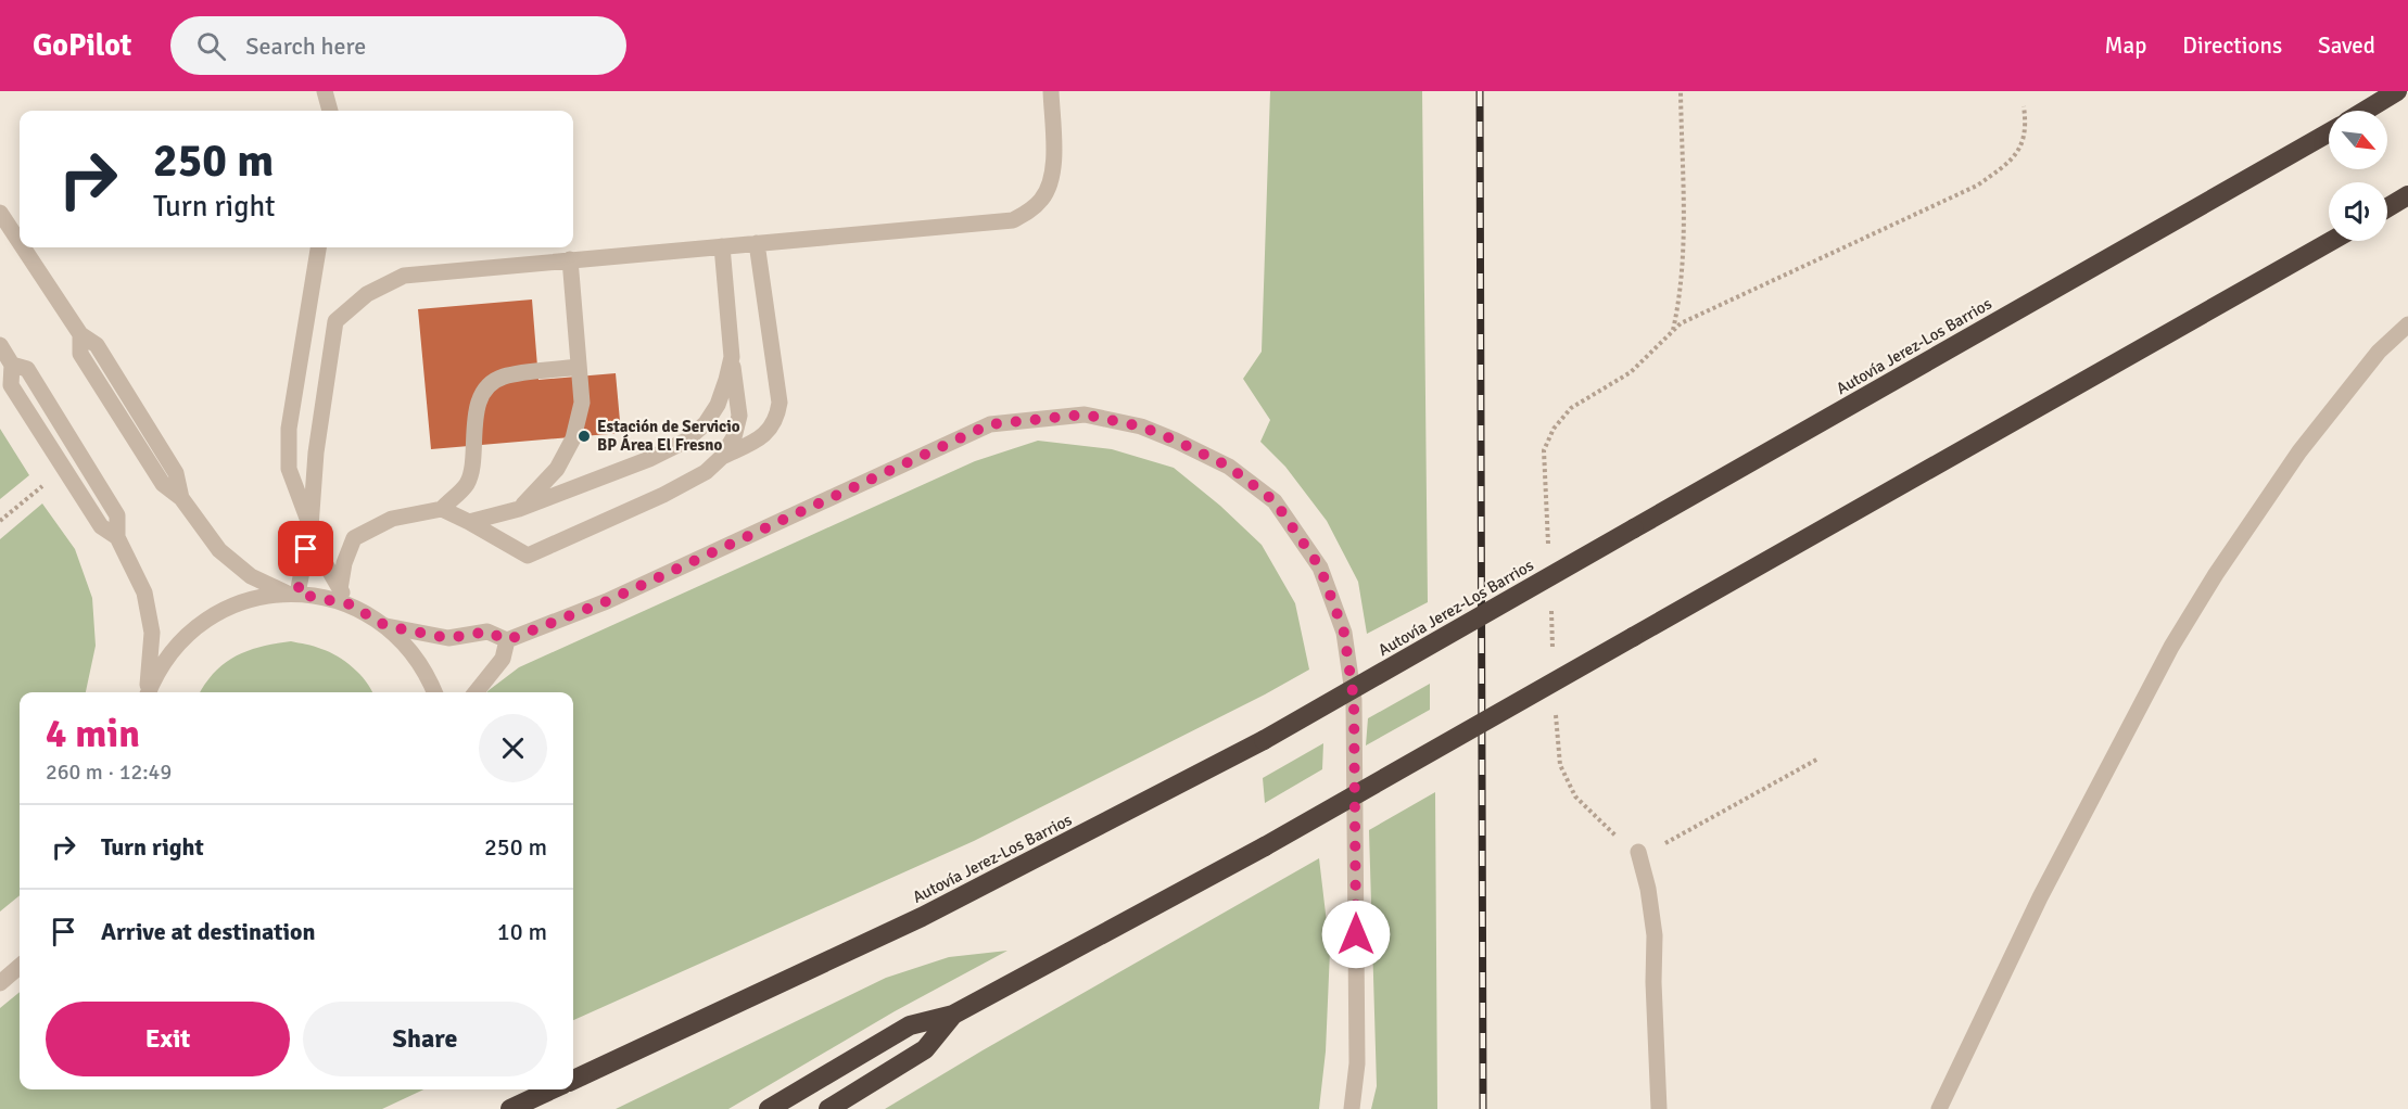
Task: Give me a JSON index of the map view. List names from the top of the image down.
{
  "streets": {
    "highway": ["Autovía Jerez-Los Barrios"]
  },
  "places": ["Estación de Servicio BP Área El Fresno"],
  "north": "bottom right",
  "page": {
    "header": "GoPilot",
    "search": "Search here",
    "nav": ["Map", "Directions", "Saved"],
    "turn": ["250 m", "Turn right"],
    "heading": ["4 min", "260 m · 12:49"],
    "list": [
      {
        "name": "Turn right",
        "value": "250 m"
      },
      {
        "name": "Arrive at destination",
        "value": "10 m"
      }
    ],
    "buttons": ["Exit", "Share"]
  }
}
